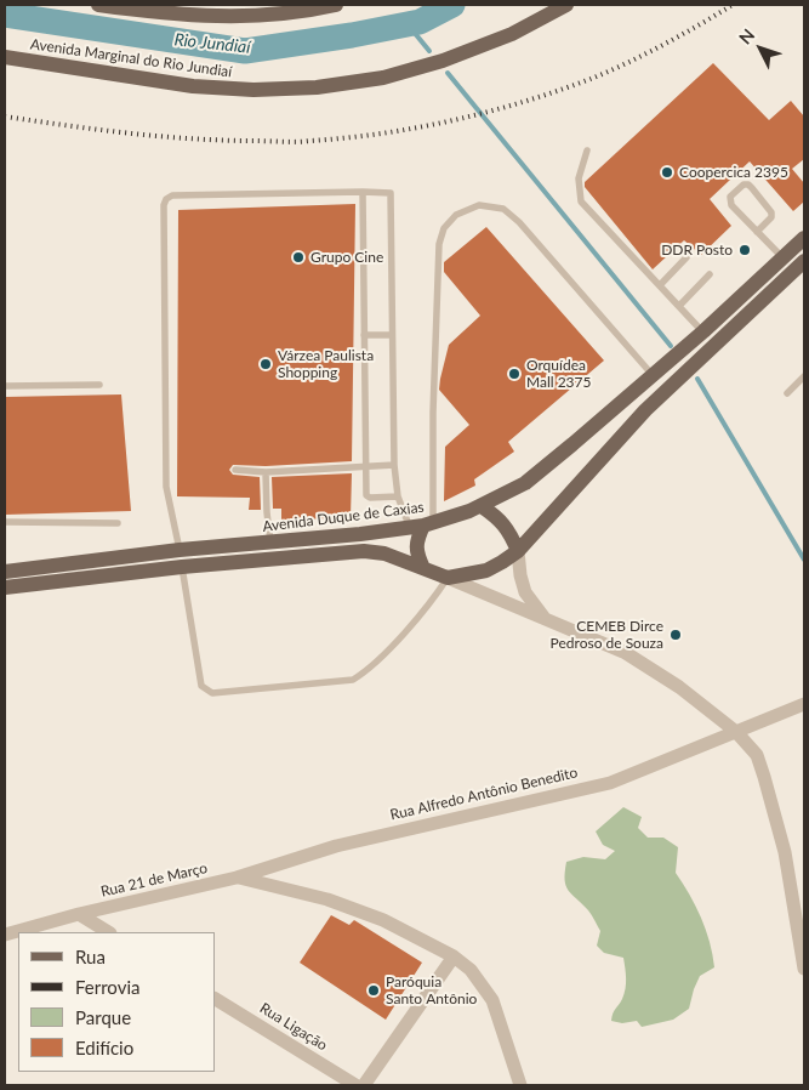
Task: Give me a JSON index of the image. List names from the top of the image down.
{
  "streets": {
    "main road": ["Avenida Marginal do Rio Jundiaí", "Avenida Duque de Caxias"],
    "street": ["Rua Alfredo Antônio Benedito", "Rua 21 de Março", "Rua Ligação"]
  },
  "crossings": [
    ["Rua Alfredo Antônio Benedito", "Rua 21 de Março"]
  ],
  "water": ["Rio Jundiaí"],
  "places": [
    "Coopercica 2395",
    "DDR Posto",
    "Grupo Cine",
    "Várzea Paulista Shopping",
    "Orquídea Mall 2375",
    "CEMEB Dirce Pedroso de Souza",
    "Paróquia Santo Antônio"
  ],
  "legend": [
    "Rua",
    "Ferrovia",
    "Parque",
    "Edifício"
  ],
  "north": "top left"
}
